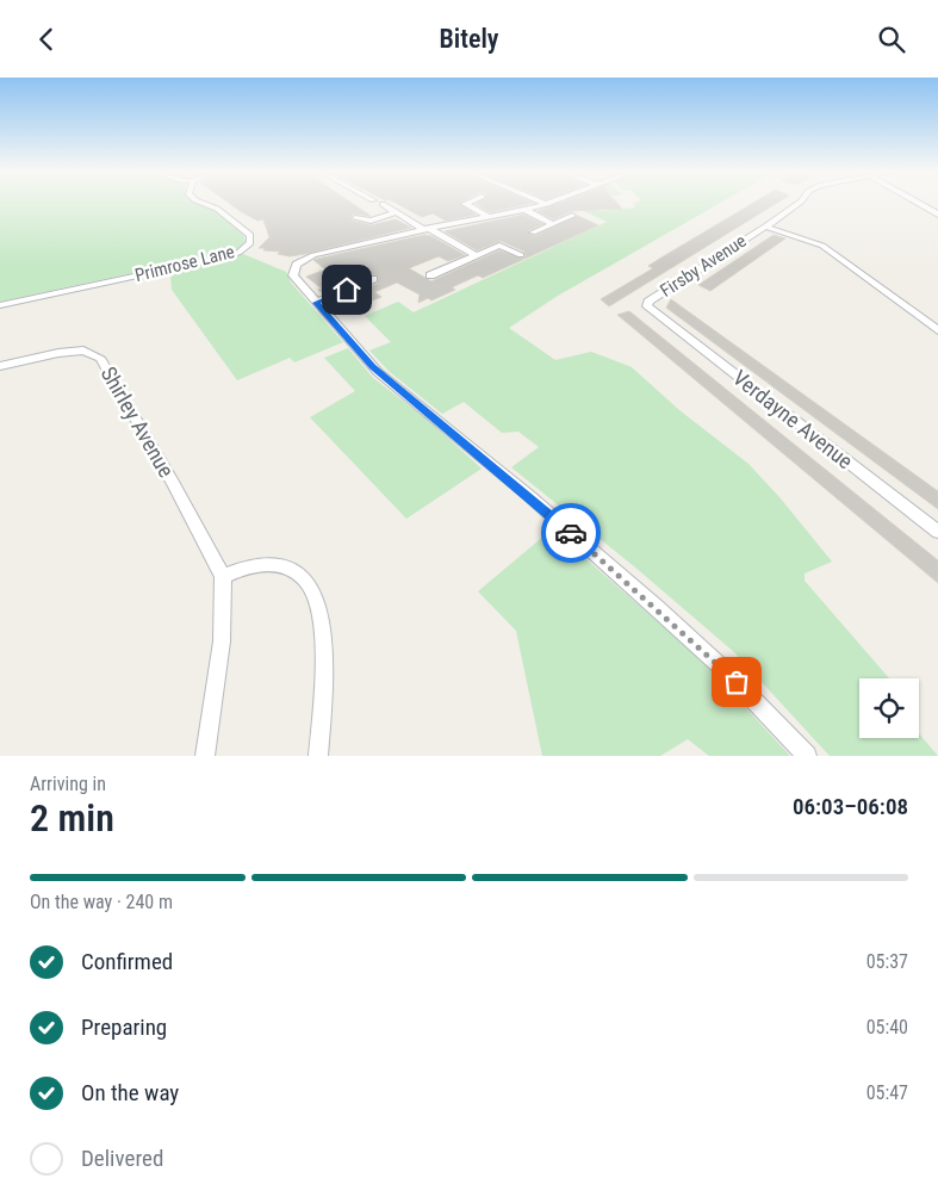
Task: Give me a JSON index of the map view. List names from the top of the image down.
{
  "streets": {
    "street": [
      "Primrose Lane",
      "Firsby Avenue",
      "Verdayne Avenue",
      "Shirley Avenue"
    ]
  },
  "crossings": [
    ["Firsby Avenue", "Verdayne Avenue"]
  ],
  "page": {
    "header": "Bitely",
    "heading": ["2 min", "Arriving in", "06:03–06:08"],
    "bar": "On the way · 240 m",
    "list": [
      ["Confirmed", "05:37"],
      ["Preparing", "05:40"],
      ["On the way", "05:47"],
      "Delivered"
    ]
  }
}
